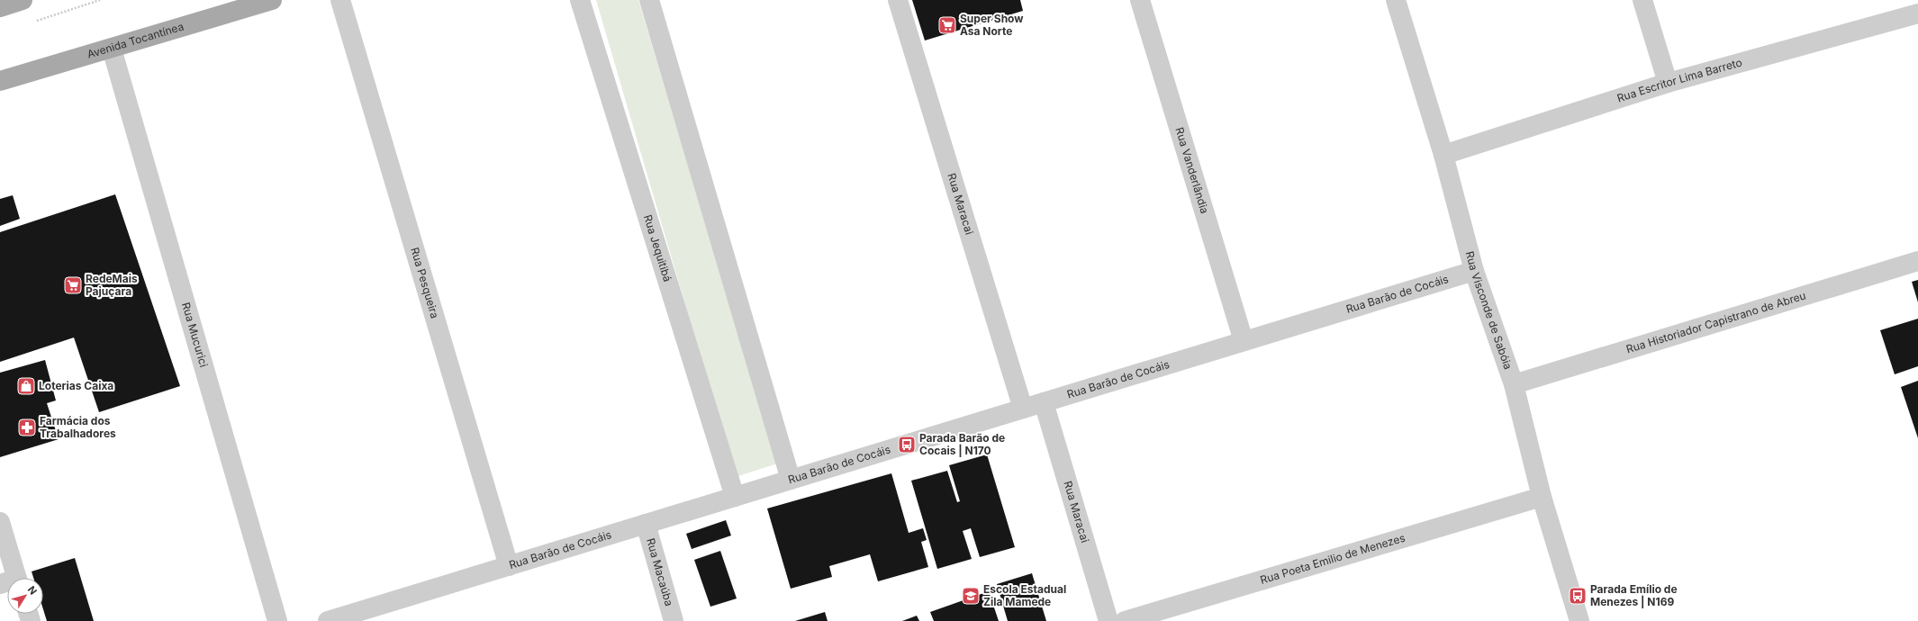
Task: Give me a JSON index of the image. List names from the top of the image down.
{
  "streets": {
    "main road": ["Avenida Tocantínea"],
    "street": [
      "Rua Escritor Lima Barreto",
      "Rua Vanderlândia",
      "Rua Maracai",
      "Rua Jequitibá",
      "Rua Pesqueira",
      "Rua Barão de Cocáis",
      "Rua Visconde de Sabóia",
      "Rua Historiador Capistrano de Abreu",
      "Rua Mucurici",
      "Rua Poeta Emilio de Menezes",
      "Rua Macaúba"
    ]
  },
  "crossings": [
    ["Avenida Tocantínea", "Rua Mucurici"],
    ["Rua Escritor Lima Barreto", "Rua Visconde de Sabóia"],
    ["Rua Vanderlândia", "Rua Barão de Cocáis"],
    ["Rua Maracai", "Rua Barão de Cocáis"],
    ["Rua Jequitibá", "Rua Barão de Cocáis"],
    ["Rua Pesqueira", "Rua Barão de Cocáis"],
    ["Rua Barão de Cocáis", "Rua Visconde de Sabóia"],
    ["Rua Barão de Cocáis", "Rua Macaúba"],
    ["Rua Visconde de Sabóia", "Rua Historiador Capistrano de Abreu"],
    ["Rua Visconde de Sabóia", "Rua Poeta Emilio de Menezes"]
  ],
  "places": {
    "supermarket": ["Super Show Asa Norte", "RedeMais Pajuçara"],
    "shop": ["Loterias Caixa"],
    "pharmacy": ["Farmácia dos Trabalhadores"],
    "bus stop": ["Parada Barão de Cocais | N170", "Parada Emílio de Menezes | N169"],
    "school or university": ["Escola Estadual Zila Mamede"]
  },
  "north": "top right"
}
